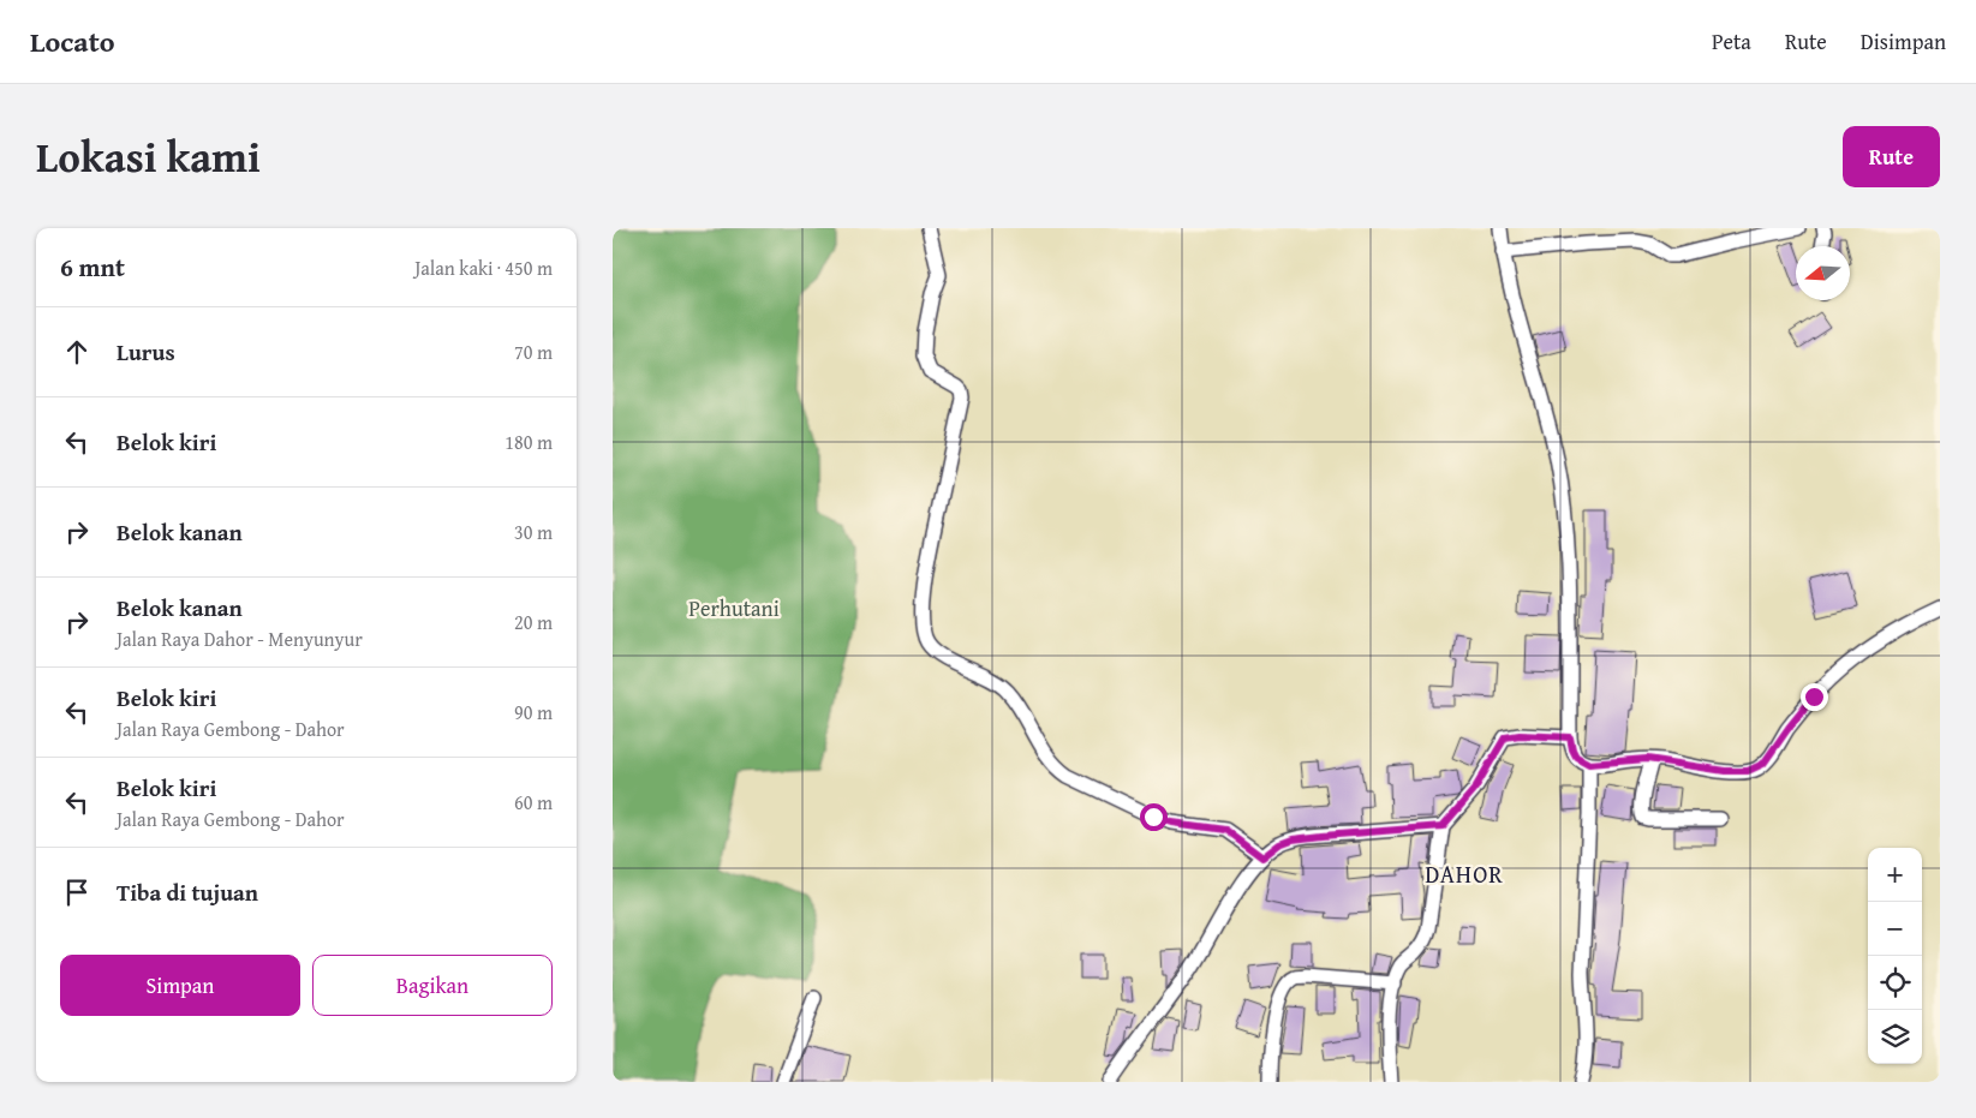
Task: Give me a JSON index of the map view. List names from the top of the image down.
{
  "districts": ["DAHOR"],
  "parks": ["Perhutani"],
  "north": "left",
  "page": {
    "header": "Locato",
    "nav": ["Peta", "Rute", "Disimpan"],
    "title": "Lokasi kami",
    "buttons": [
      "Rute",
      ["Simpan", "Bagikan"]
    ],
    "heading": ["6 mnt", "Jalan kaki · 450 m"],
    "list": [
      ["Lurus", "70 m"],
      ["Belok kiri", "180 m"],
      ["Belok kanan", "30 m"],
      ["Belok kanan", "Jalan Raya Dahor - Menyunyur", "20 m"],
      ["Belok kiri", "Jalan Raya Gembong - Dahor", "90 m"],
      ["Belok kiri", "Jalan Raya Gembong - Dahor", "60 m"],
      "Tiba di tujuan"
    ],
    "map_buttons": ["+", "−"]
  }
}
